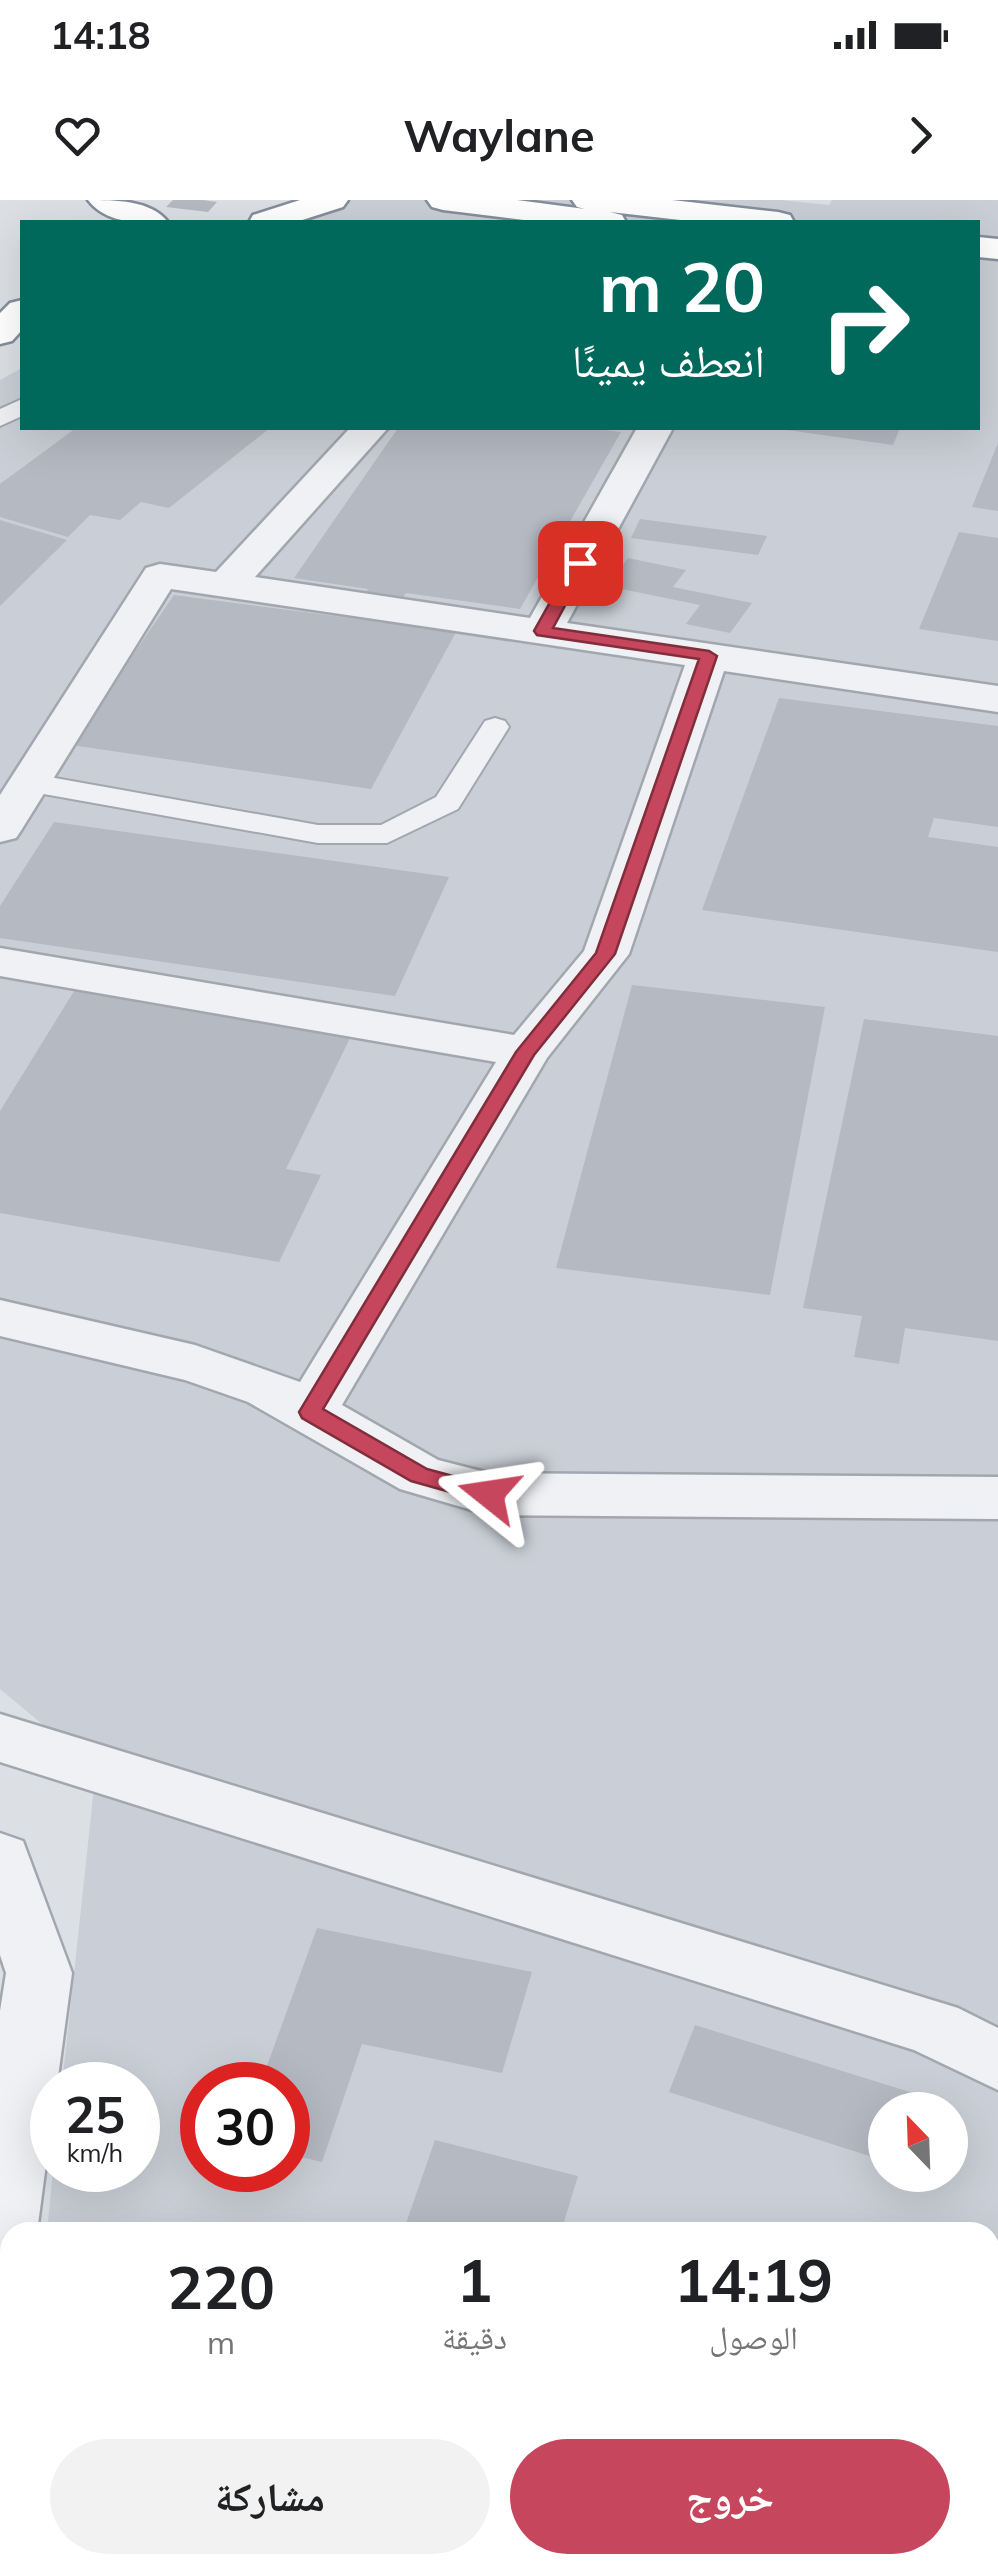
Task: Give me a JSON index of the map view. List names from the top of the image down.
{
  "north": "top left",
  "page": {
    "status": "14:18",
    "header": "Waylane",
    "turn": ["20 m", "انعطف يمينًا"],
    "speed": "25 km/h",
    "limit": "30",
    "eta": [
      "14:19",
      "الوصول",
      "1",
      "دقيقة",
      "220",
      "m"
    ],
    "buttons": ["خروج", "مشاركة"]
  }
}
